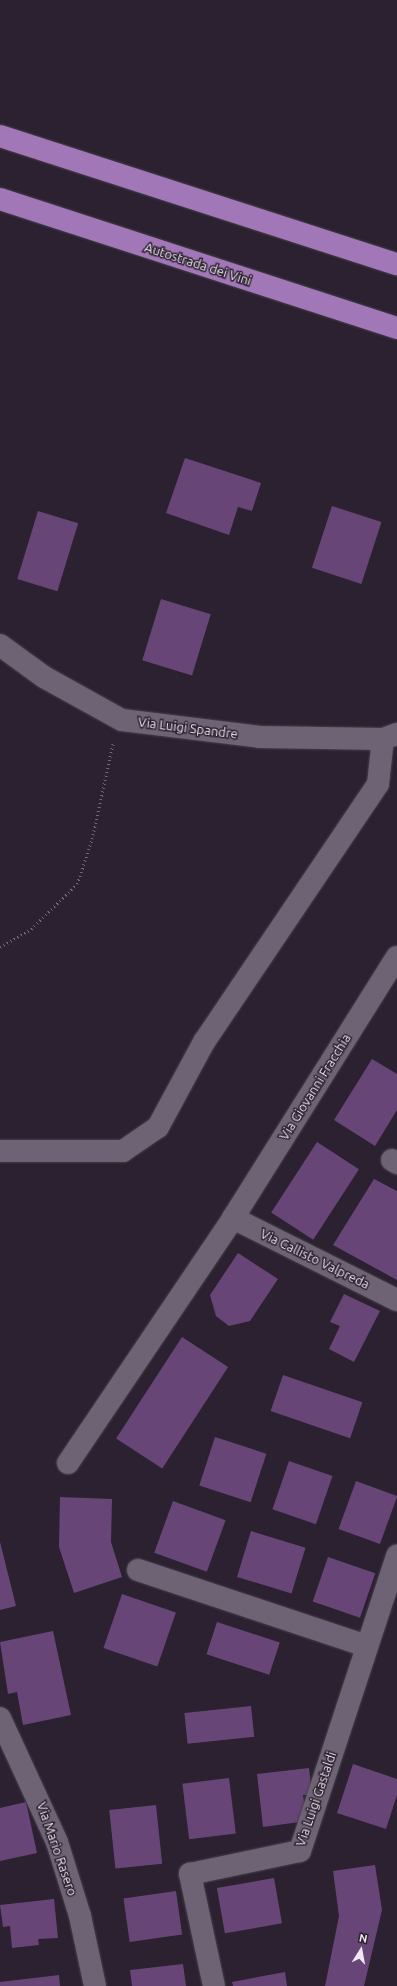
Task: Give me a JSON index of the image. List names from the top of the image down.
{
  "streets": {
    "highway": ["Autostrada dei Vini"],
    "street": [
      "Via Luigi Spandre",
      "Via Giovanni Fracchia",
      "Via Callisto Valpreda",
      "Via Luigi Gastaldi",
      "Via Mario Rasero"
    ]
  },
  "crossings": [
    ["Via Giovanni Fracchia", "Via Callisto Valpreda"]
  ],
  "north": "top"
}
